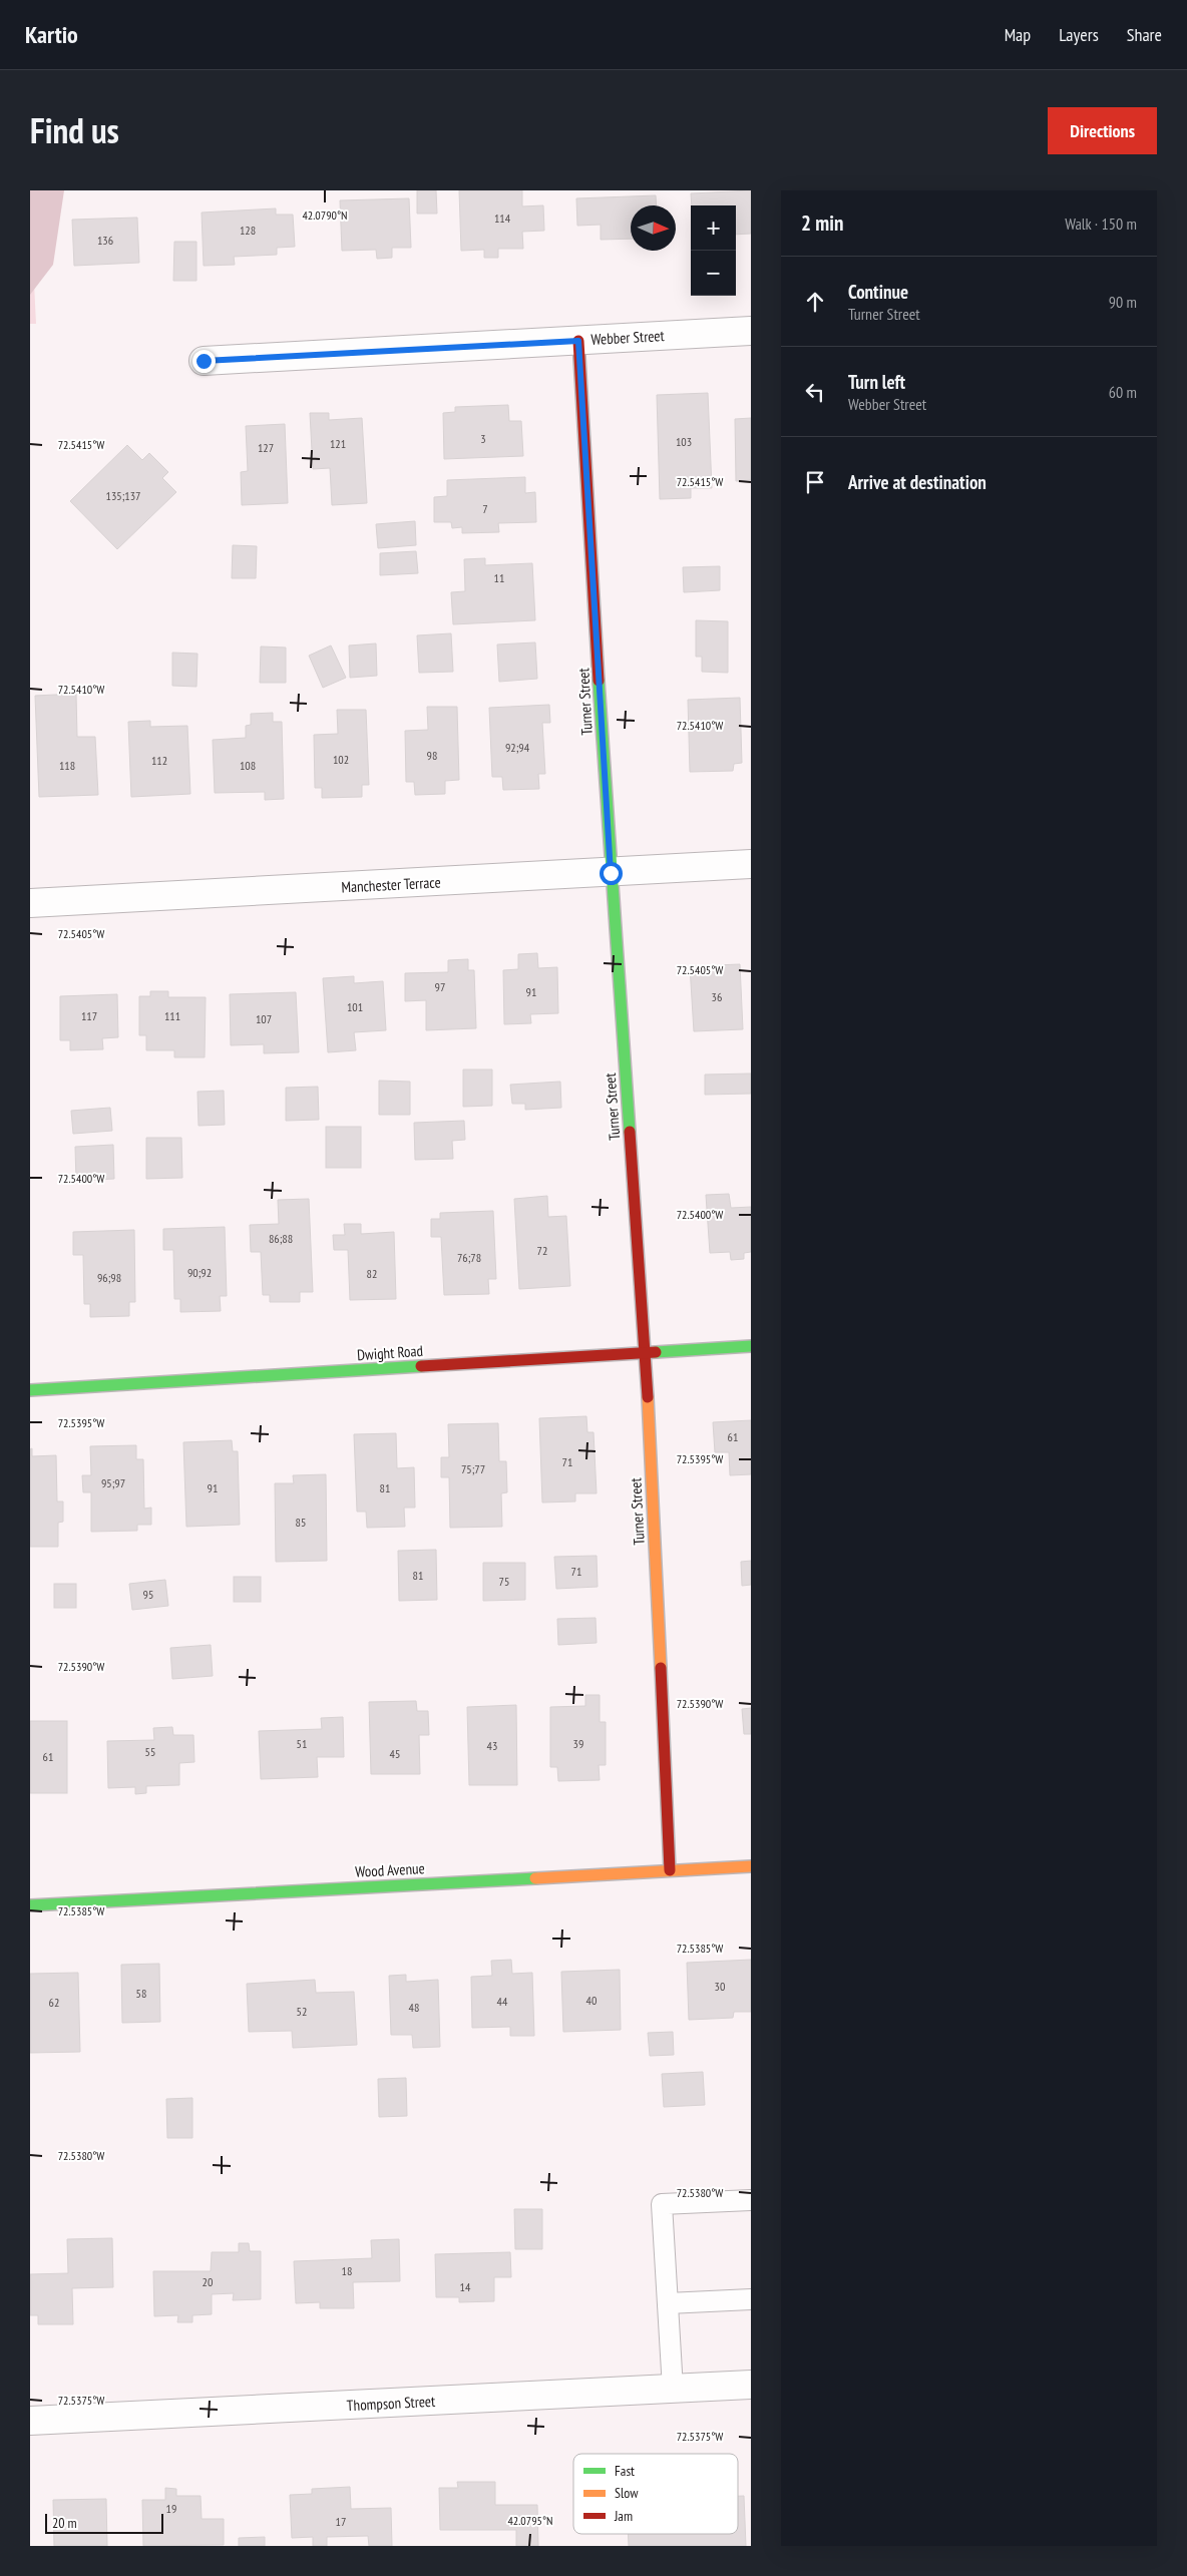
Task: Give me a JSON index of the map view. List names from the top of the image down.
{
  "streets": {
    "street": [
      "Webber Street",
      "Turner Street",
      "Manchester Terrace",
      "Dwight Road",
      "Wood Avenue",
      "Thompson Street"
    ]
  },
  "crossings": [
    ["Webber Street", "Turner Street"],
    ["Turner Street", "Manchester Terrace"],
    ["Turner Street", "Dwight Road"],
    ["Turner Street", "Wood Avenue"]
  ],
  "house_numbers": [
    "114",
    "128",
    "136",
    "3",
    "103",
    "121",
    "127",
    "135;137",
    "7",
    "11",
    "92;94",
    "98",
    "102",
    "112",
    "118",
    "108",
    "97",
    "91",
    "36",
    "101",
    "117",
    "111",
    "107",
    "86;88",
    "72",
    "76;78",
    "90;92",
    "82",
    "96;98",
    "61",
    "71",
    "75;77",
    "95;97",
    "91",
    "81",
    "85",
    "71",
    "81",
    "75",
    "95",
    "51",
    "39",
    "43",
    "55",
    "45",
    "61",
    "30",
    "58",
    "40",
    "44",
    "62",
    "48",
    "52",
    "18",
    "20",
    "14",
    "19",
    "17"
  ],
  "legend": ["Fast", "Slow", "Jam"],
  "scale_bar": "20 m",
  "north": "right",
  "page": {
    "header": "Kartio",
    "nav": ["Map", "Layers", "Share"],
    "title": "Find us",
    "buttons": "Directions",
    "heading": ["2 min", "Walk · 150 m"],
    "map_buttons": ["+", "−"],
    "list": [
      ["Continue", "Turner Street", "90 m"],
      ["Turn left", "Webber Street", "60 m"],
      "Arrive at destination"
    ],
    "scale": "20 m"
  },
  "coordinates": [
    "42.0790°N",
    "72.5415°W",
    "72.5410°W",
    "72.5405°W",
    "72.5400°W",
    "72.5395°W",
    "72.5390°W",
    "72.5385°W",
    "72.5380°W",
    "72.5375°W",
    "42.0795°N"
  ]
}
